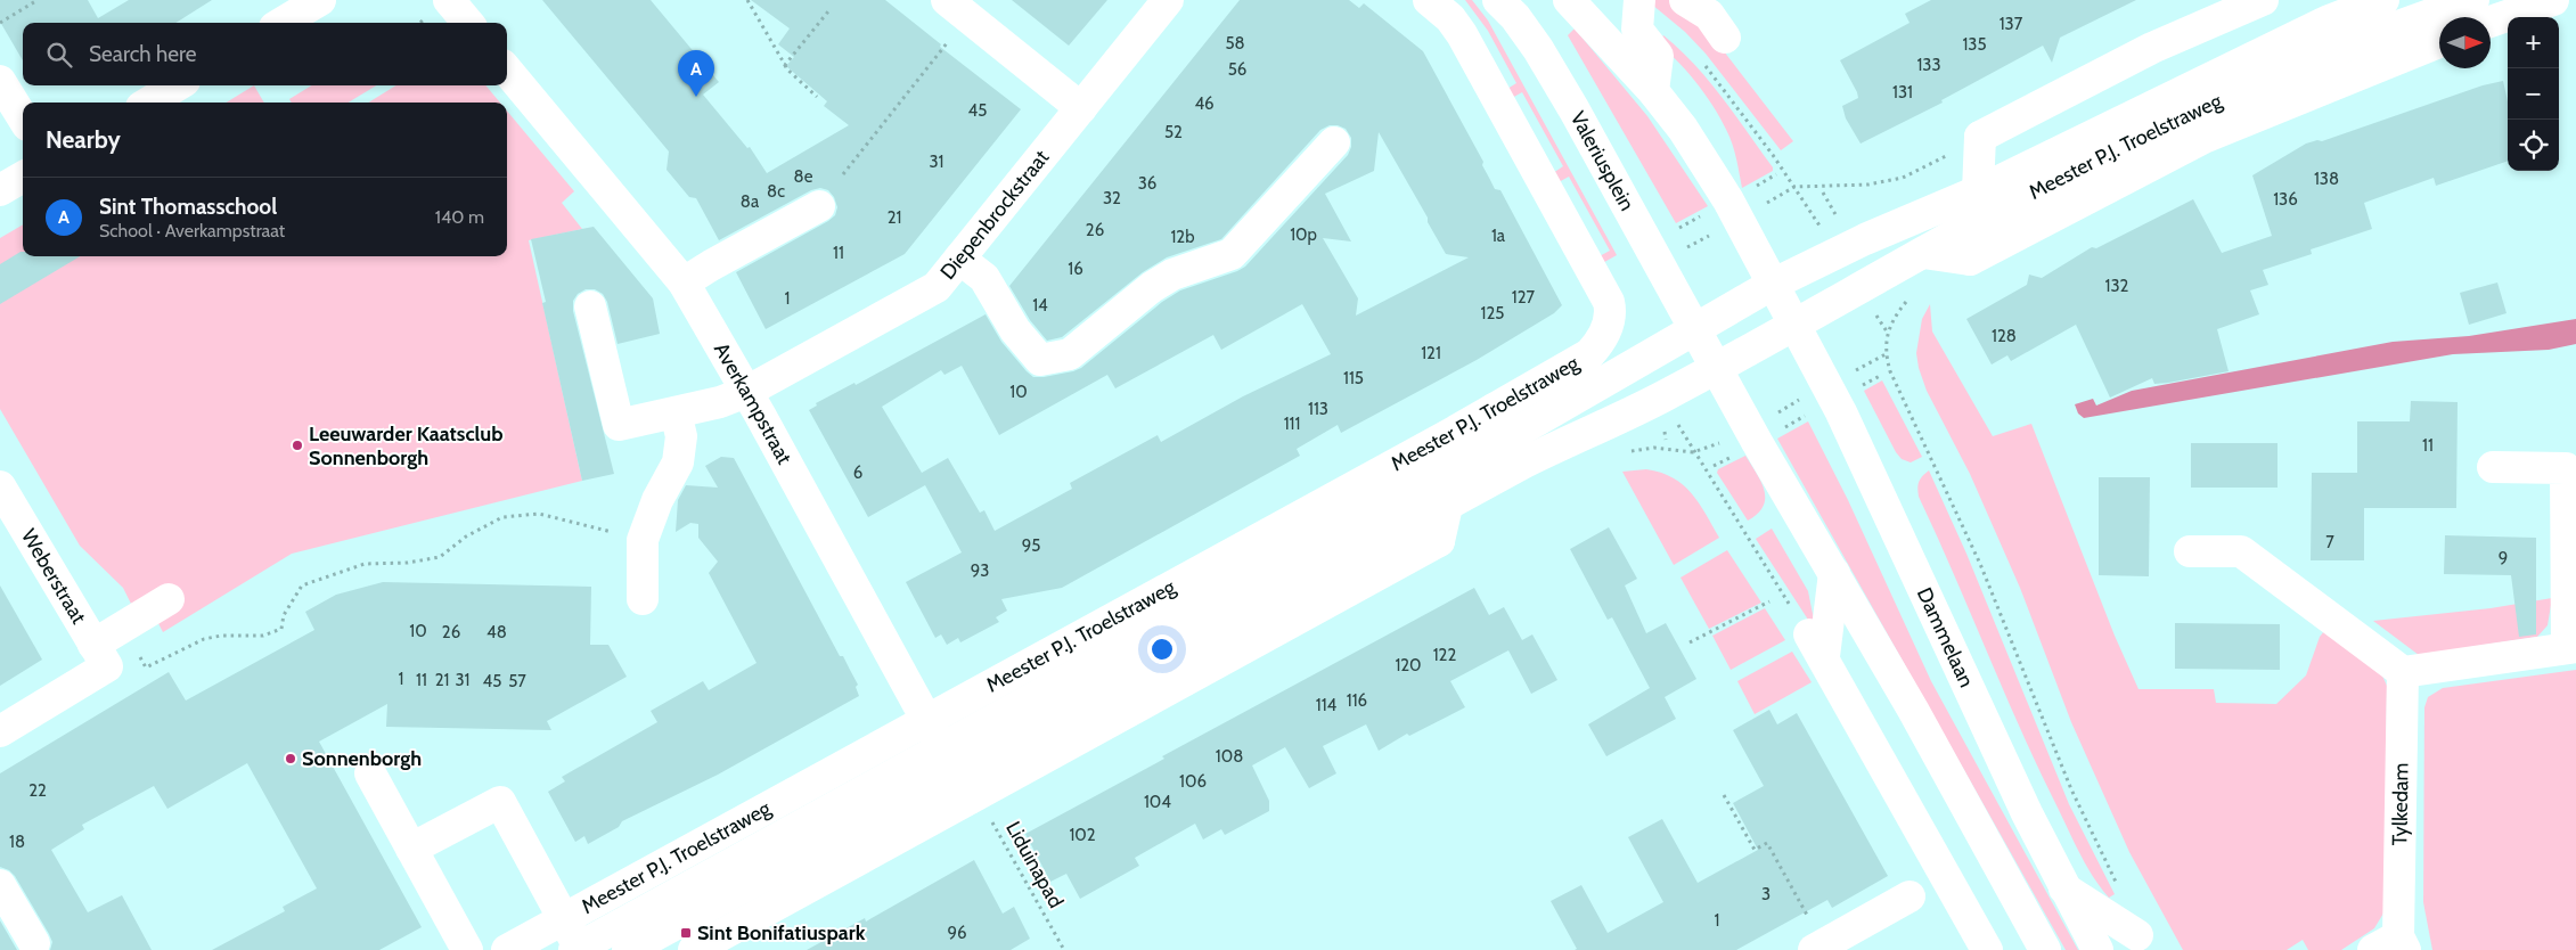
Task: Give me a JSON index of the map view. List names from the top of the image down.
{
  "streets": {
    "street": [
      "Meester P.J. Troelstraweg",
      "Valeriusplein",
      "Diepenbrockstraat",
      "Averkampstraat",
      "Weberstraat",
      "Dammelaan",
      "Tylkedam"
    ],
    "path": ["Liduinapad"]
  },
  "crossings": [
    ["Meester P.J. Troelstraweg", "Valeriusplein"],
    ["Meester P.J. Troelstraweg", "Averkampstraat"],
    ["Meester P.J. Troelstraweg", "Dammelaan"],
    ["Diepenbrockstraat", "Averkampstraat"],
    ["Averkampstraat", "Liduinapad"]
  ],
  "places": {
    "other": ["Leeuwarder Kaatsclub Sonnenborgh", "Sonnenborgh"],
    "transit": ["Sint Bonifatiuspark"]
  },
  "house_numbers": [
    "137",
    "58",
    "135",
    "133",
    "56",
    "131",
    "46",
    "45",
    "52",
    "31",
    "8e",
    "138",
    "36",
    "8c",
    "32",
    "136",
    "8a",
    "21",
    "26",
    "10p",
    "1a",
    "12b",
    "11",
    "16",
    "132",
    "127",
    "1",
    "14",
    "125",
    "128",
    "121",
    "115",
    "10",
    "113",
    "111",
    "11",
    "6",
    "7",
    "95",
    "9",
    "93",
    "10",
    "26",
    "48",
    "122",
    "120",
    "1",
    "11",
    "21",
    "31",
    "45",
    "57",
    "116",
    "114",
    "108",
    "106",
    "22",
    "104",
    "102",
    "18",
    "3",
    "1",
    "96"
  ],
  "north": "right",
  "page": {
    "map_buttons": ["+", "−"],
    "search": "Search here",
    "pins": "A",
    "heading": "Nearby",
    "list": [
      {
        "mark": "A",
        "name": "Sint Thomasschool",
        "note": "School · Averkampstraat",
        "value": "140 m"
      }
    ]
  }
}
